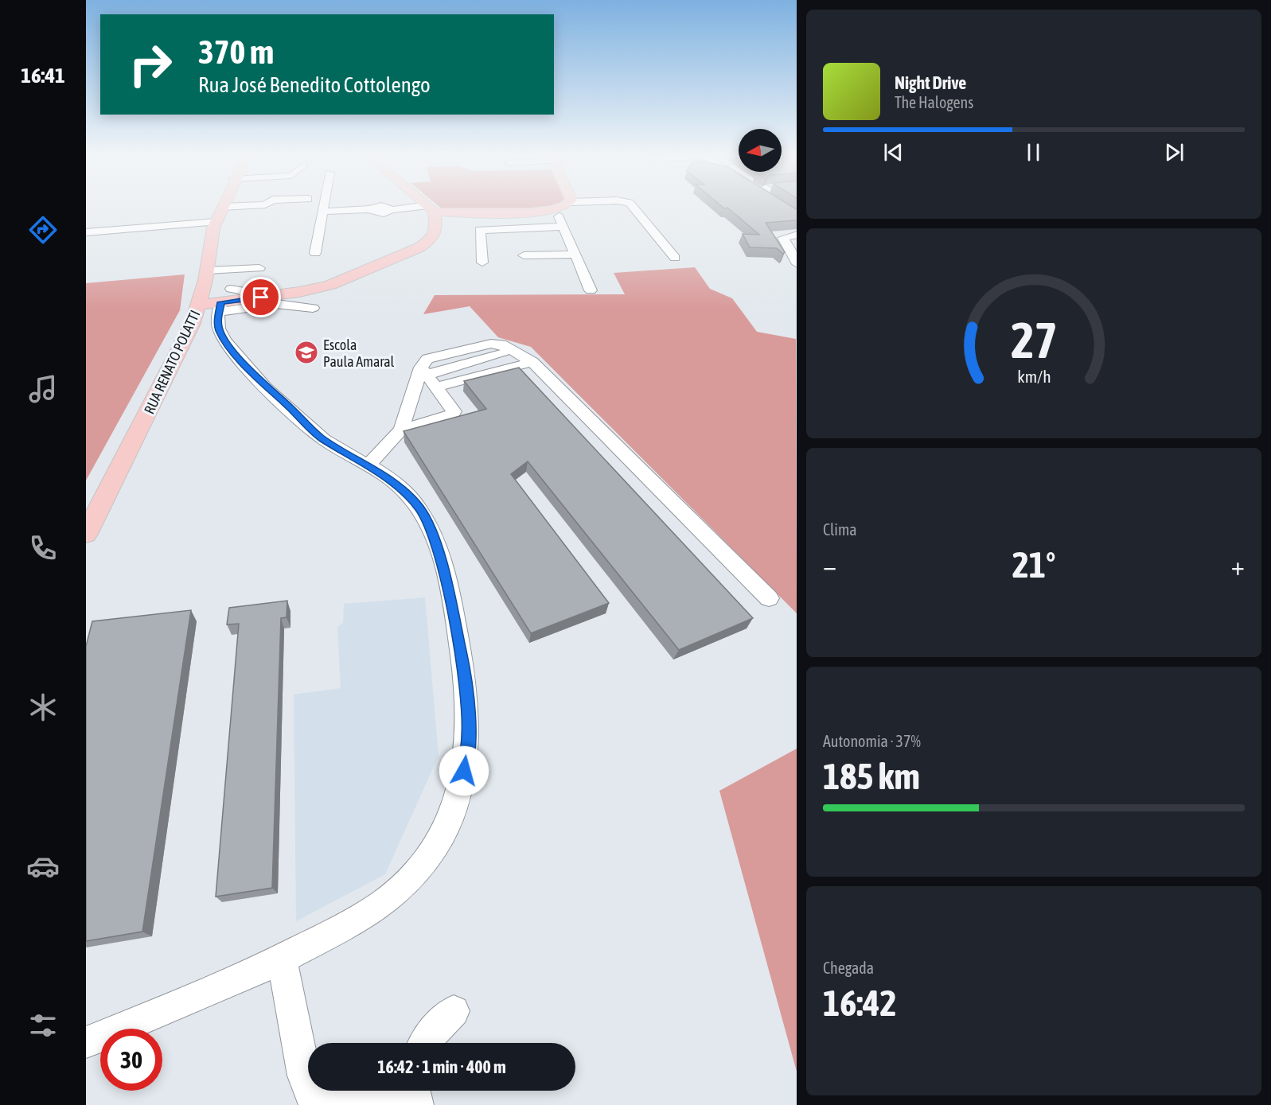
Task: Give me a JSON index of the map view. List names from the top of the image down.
{
  "streets": {
    "main road": ["RUA RENATO POLATTI"]
  },
  "places": {
    "school or university": ["Escola Paula Amaral"]
  },
  "north": "left",
  "page": {
    "tabs": "16:41",
    "turn": ["370 m", "Rua José Benedito Cottolengo"],
    "song": ["Night Drive", "The Halogens"],
    "tile": [
      "Clima",
      ["Autonomia · 37%", "185 km"],
      ["Chegada", "16:42"]
    ],
    "heat": ["−", "21°", "+"],
    "limit": "30",
    "trip": "16:42 · 1 min · 400 m",
    "gauge": ["27", "km/h"]
  }
}
